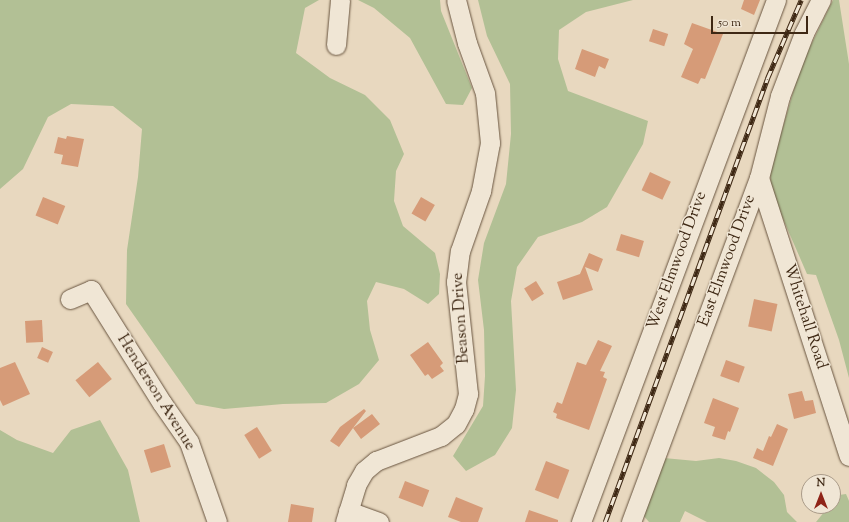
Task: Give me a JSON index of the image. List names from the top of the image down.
{
  "streets": {
    "street": [
      "West Elmwood Drive",
      "East Elmwood Drive",
      "Whitehall Road",
      "Beason Drive",
      "Henderson Avenue"
    ]
  },
  "crossings": [
    ["East Elmwood Drive", "Whitehall Road"]
  ],
  "scale_bar": "50 m",
  "north": "top"
}
